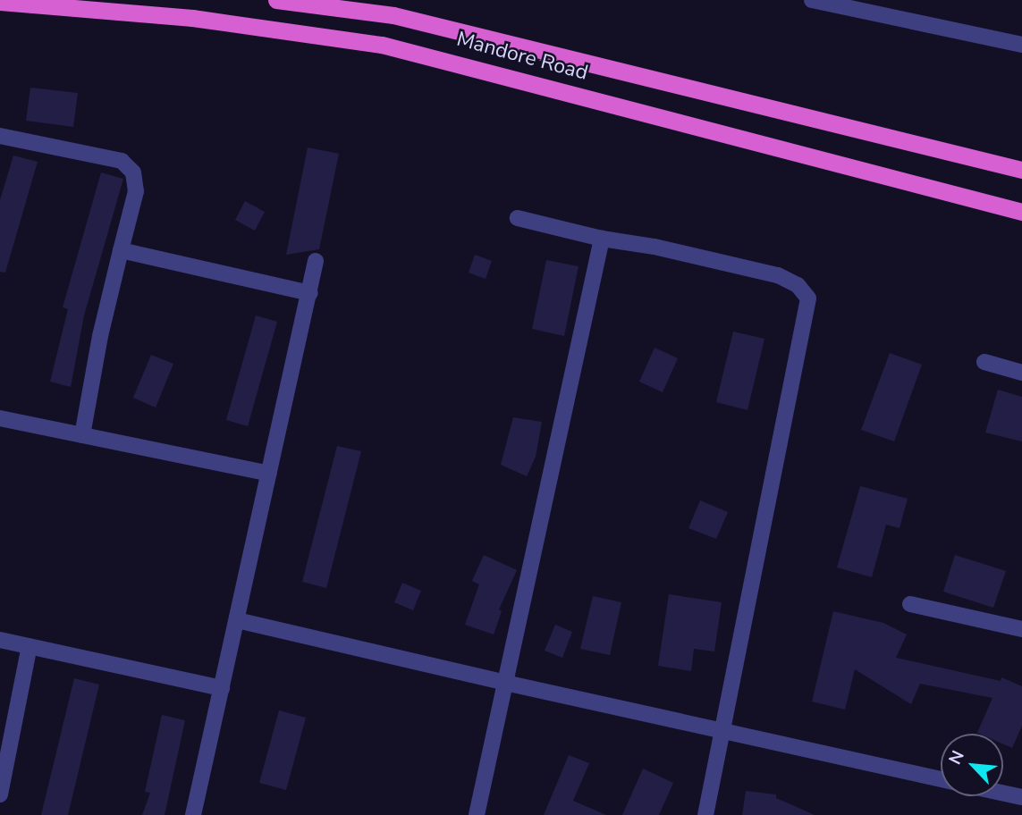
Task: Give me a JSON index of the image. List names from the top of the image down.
{
  "streets": {
    "highway": ["Mandore Road"]
  },
  "north": "top left"
}
